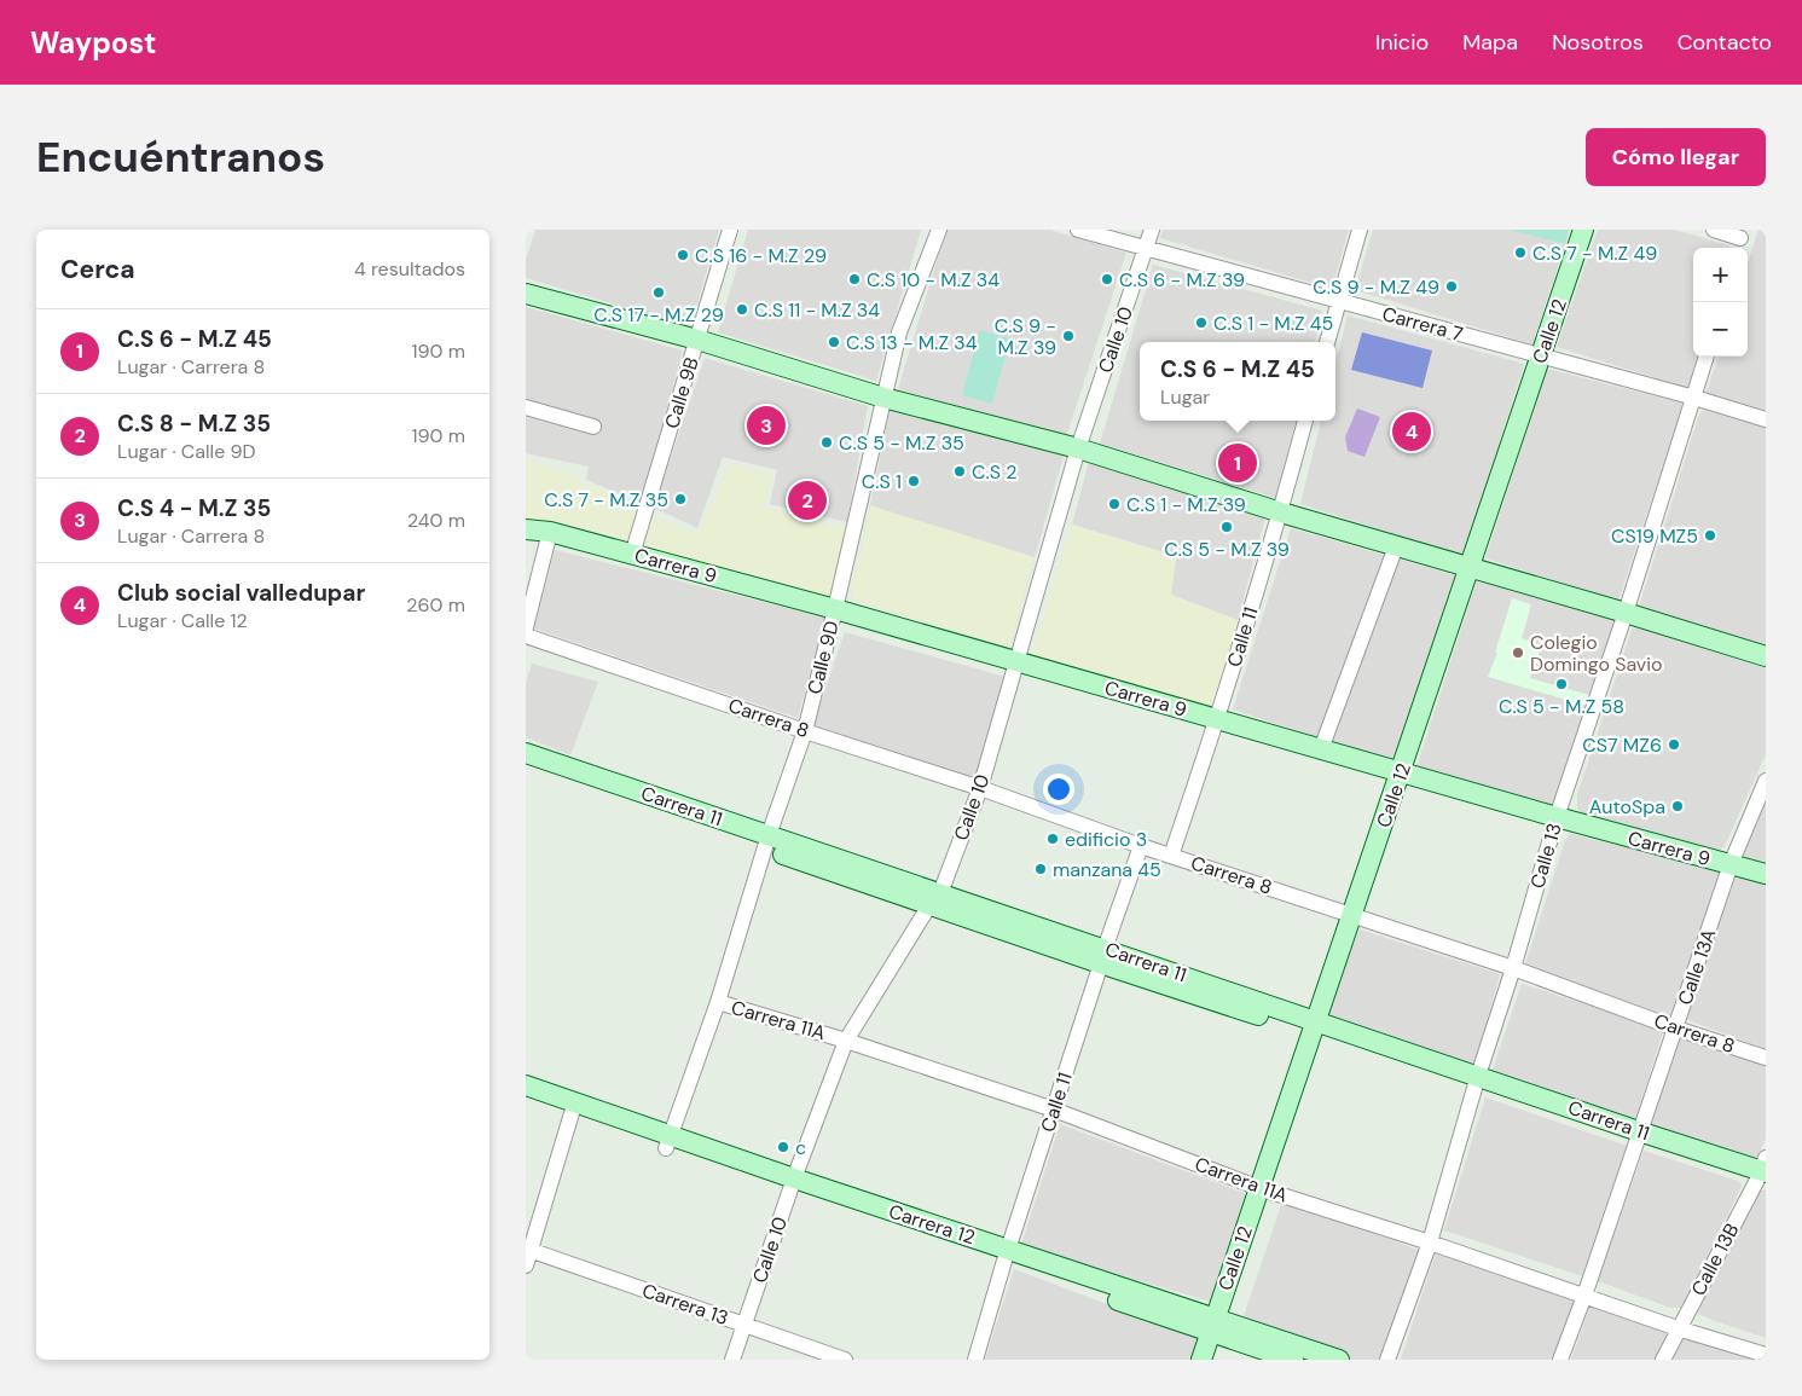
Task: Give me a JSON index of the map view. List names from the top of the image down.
{
  "streets": {
    "street": [
      "Carrera 7",
      "Calle 12",
      "Calle 10",
      "Calle 9B",
      "Carrera 9",
      "Calle 11",
      "Calle 9D",
      "Carrera 8",
      "Carrera 11",
      "Calle 13",
      "Calle 13A",
      "Carrera 11A",
      "Carrera 12",
      "Calle 13B",
      "Carrera 13"
    ]
  },
  "crossings": [
    ["Carrera 7", "Calle 12"],
    ["Carrera 7", "Calle 10"],
    ["Carrera 7", "Calle 13"],
    ["Calle 12", "Carrera 9"],
    ["Calle 12", "Carrera 8"],
    ["Calle 12", "Carrera 11"],
    ["Calle 12", "Carrera 11A"],
    ["Calle 12", "Carrera 12"],
    ["Calle 10", "Carrera 9"],
    ["Calle 10", "Carrera 8"],
    ["Calle 10", "Carrera 11"],
    ["Calle 10", "Carrera 11A"],
    ["Calle 10", "Carrera 12"],
    ["Calle 10", "Carrera 13"],
    ["Calle 9B", "Carrera 9"],
    ["Carrera 9", "Calle 11"],
    ["Carrera 9", "Calle 9D"],
    ["Carrera 9", "Calle 13"],
    ["Carrera 9", "Calle 13A"],
    ["Calle 11", "Carrera 8"],
    ["Calle 11", "Carrera 11"],
    ["Calle 11", "Carrera 11A"],
    ["Calle 11", "Carrera 12"],
    ["Calle 9D", "Carrera 8"],
    ["Calle 9D", "Carrera 11"],
    ["Calle 9D", "Carrera 11A"],
    ["Calle 9D", "Carrera 12"],
    ["Carrera 8", "Calle 13"],
    ["Carrera 8", "Calle 13A"],
    ["Carrera 11", "Calle 13"],
    ["Carrera 11", "Calle 13A"],
    ["Carrera 11", "Calle 13B"],
    ["Calle 13", "Carrera 11A"],
    ["Calle 13A", "Carrera 11A"],
    ["Carrera 11A", "Calle 13B"]
  ],
  "places": [
    "C.S 7 - M.Z 49",
    "C.S 16 - M.Z 29",
    "C.S 10 - M.Z 34",
    "C.S 6 - M.Z 39",
    "C.S 9 - M.Z 49",
    "C.S 17 - M.Z 29",
    "C.S 11 - M.Z 34",
    "C.S 1 - M.Z 45",
    "C.S 9 - M.Z 39",
    "C.S 13 - M.Z 34",
    "C.S 5 - M.Z 35",
    "C.S 2",
    "C.S 1",
    "C.S 7 - M.Z 35",
    "C.S 1 - M.Z 39",
    "C.S 5 - M.Z 39",
    "CS19 MZ5",
    "Colegio Domingo Savio",
    "C.S 5 - M.Z 58",
    "CS7 MZ6",
    "AutoSpa",
    "edificio 3",
    "manzana 45",
    "c"
  ],
  "page": {
    "header": "Waypost",
    "nav": [
      "Inicio",
      "Mapa",
      "Nosotros",
      "Contacto"
    ],
    "buttons": "Cómo llegar",
    "title": "Encuéntranos",
    "heading": ["Cerca", "4 resultados"],
    "map_buttons": ["+", "−"],
    "list": [
      {
        "mark": "1",
        "name": "C.S 6 - M.Z 45",
        "note": "Lugar · Carrera 8",
        "value": "190 m"
      },
      {
        "mark": "2",
        "name": "C.S 8 - M.Z 35",
        "note": "Lugar · Calle 9D",
        "value": "190 m"
      },
      {
        "mark": "3",
        "name": "C.S 4 - M.Z 35",
        "note": "Lugar · Carrera 8",
        "value": "240 m"
      },
      {
        "mark": "4",
        "name": "Club social valledupar",
        "note": "Lugar · Calle 12",
        "value": "260 m"
      }
    ],
    "popup": ["C.S 6 - M.Z 45", "Lugar"],
    "pins": [
      "3",
      "4",
      "1",
      "2"
    ]
  }
}
